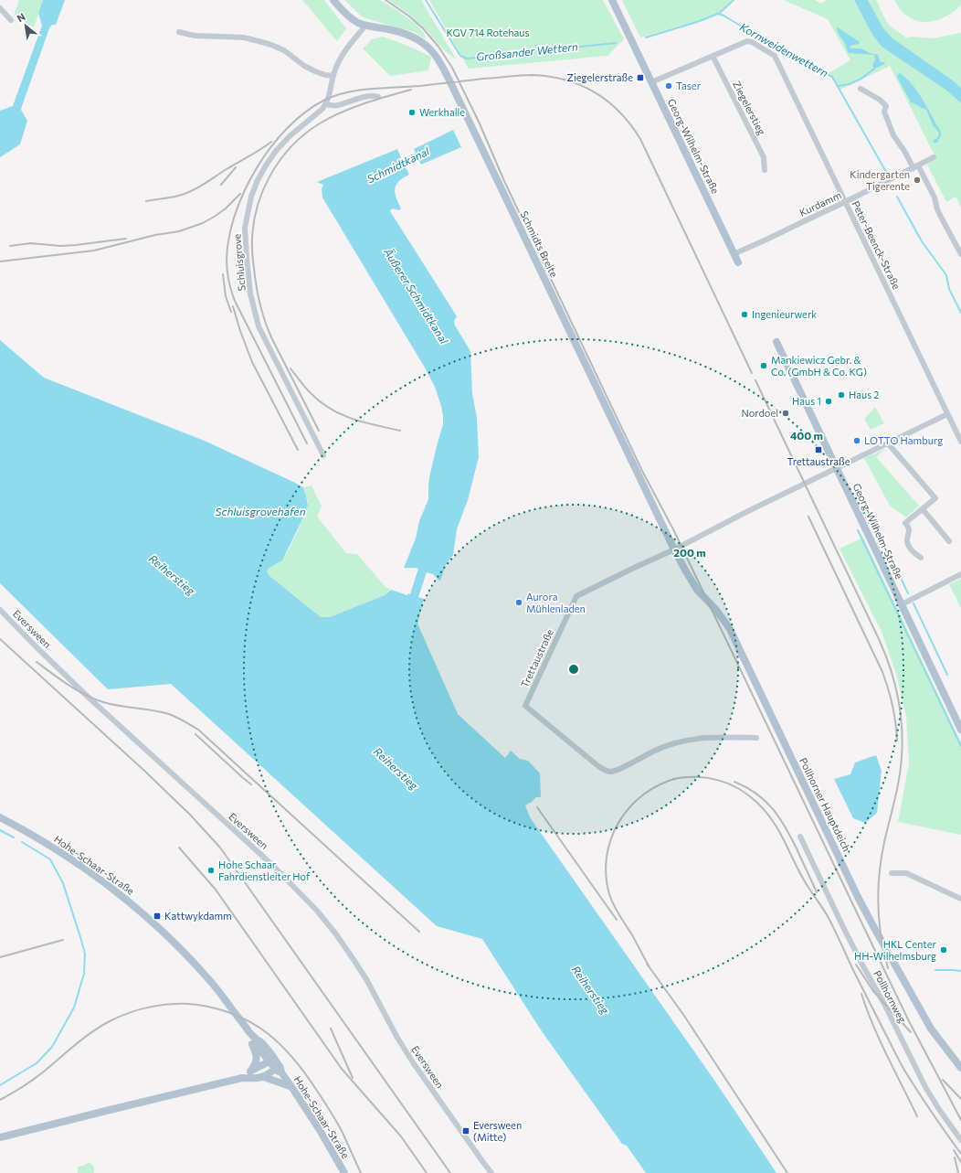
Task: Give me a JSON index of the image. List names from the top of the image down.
{
  "streets": {
    "main road": [
      "Georg-Wilhelm-Straße",
      "Schmidts Breite",
      "Pollhorner Hauptdeich",
      "Hohe-Schaar-Straße"
    ],
    "street": [
      "Ziegelerstieg",
      "Kurdamm",
      "Peter-Beenck-Straße",
      "Schluisgrove",
      "Eversween",
      "Trettaustraße",
      "Pollhornweg"
    ]
  },
  "crossings": [
    ["Ziegelerstieg", "Peter-Beenck-Straße"],
    ["Georg-Wilhelm-Straße", "Kurdamm"],
    ["Georg-Wilhelm-Straße", "Trettaustraße"],
    ["Kurdamm", "Peter-Beenck-Straße"],
    ["Schmidts Breite", "Schluisgrove"],
    ["Schmidts Breite", "Trettaustraße"],
    ["Schmidts Breite", "Pollhorner Hauptdeich"],
    ["Peter-Beenck-Straße", "Trettaustraße"],
    ["Trettaustraße", "Pollhorner Hauptdeich"]
  ],
  "water": [
    "Kornweidenwettern",
    "Großsander Wettern",
    "Schmidtkanal",
    "Äußerer Schmidtkanal",
    "Schluisgrovehafen",
    "Reiherstieg"
  ],
  "parks": ["KGV 714 Rotehaus"],
  "places": {
    "transit": [
      "Ziegelerstraße",
      "Trettaustraße",
      "Kattwykdamm",
      "Eversween (Mitte)"
    ],
    "other": [
      "Taser",
      "Werkhalle",
      "Kindergarten Tigerente",
      "Ingenieurwerk",
      "Mankiewicz Gebr. & Co. (GmbH & Co. KG)",
      "Haus 2",
      "Haus 1",
      "Nordoel",
      "LOTTO Hamburg",
      "Aurora Mühlenladen",
      "Hohe Schaar Fahrdienstleiter Hof",
      "HKL Center HH-Wilhelmsburg"
    ]
  },
  "north": "top left",
  "rings": ["400 m", "200 m"]
}
